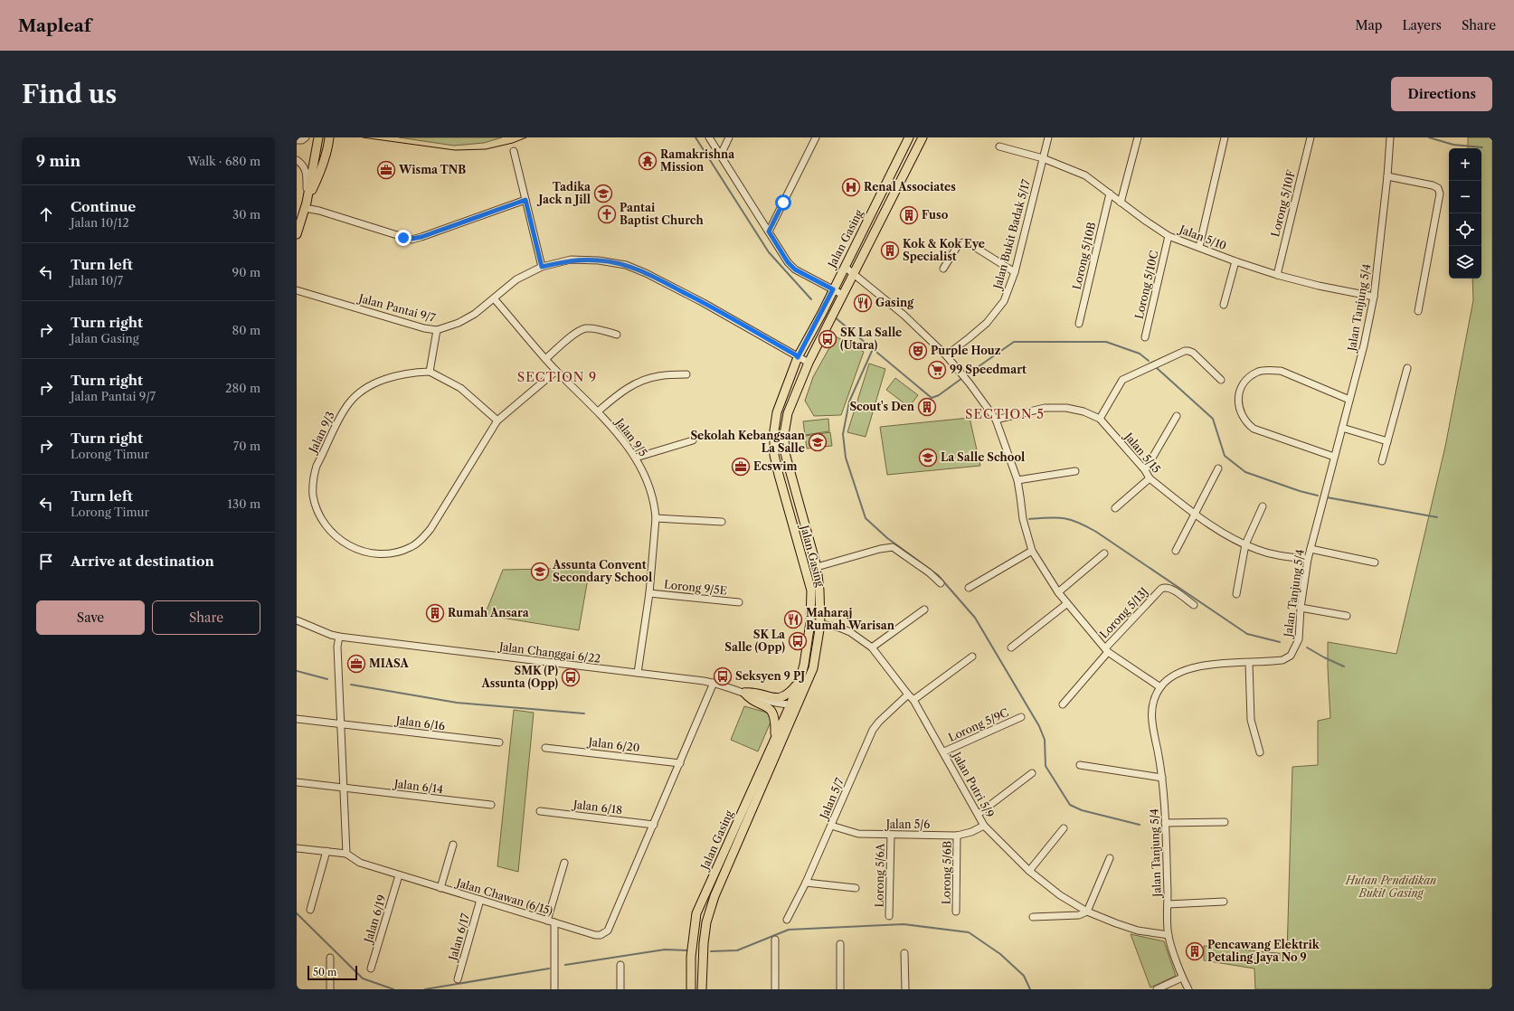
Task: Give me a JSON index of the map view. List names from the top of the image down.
{
  "streets": {
    "main road": ["Jalan Gasing"],
    "street": [
      "Lorong 5/10F",
      "Jalan Bukit Badak 5/17",
      "Jalan 5/10",
      "Lorong 5/10B",
      "Lorong 5/10C",
      "Jalan Tanjung 5/4",
      "Jalan Pantai 9/7",
      "Jalan 9/3",
      "Jalan 9/5",
      "Jalan 5/15",
      "Lorong 9/5E",
      "Lorong 5/13J",
      "Jalan Changgai 6/22",
      "Jalan 6/16",
      "Lorong 5/9C",
      "Jalan 6/20",
      "Jalan Putri 5/9",
      "Jalan 6/14",
      "Jalan 5/7",
      "Jalan 6/18",
      "Jalan 5/6",
      "Lorong 5/6B",
      "Lorong 5/6A",
      "Jalan Chawan (6/15)",
      "Jalan 6/19",
      "Jalan 6/17"
    ]
  },
  "crossings": [
    ["Lorong 5/10F", "Jalan 5/10"],
    ["Jalan Bukit Badak 5/17", "Jalan 5/10"],
    ["Jalan 5/10", "Lorong 5/10B"],
    ["Jalan 5/10", "Lorong 5/10C"],
    ["Jalan 5/10", "Jalan Tanjung 5/4"],
    ["Jalan Gasing", "Jalan Pantai 9/7"],
    ["Jalan Gasing", "Jalan Changgai 6/22"],
    ["Jalan Gasing", "Jalan Putri 5/9"],
    ["Jalan Tanjung 5/4", "Jalan 5/15"],
    ["Jalan Tanjung 5/4", "Jalan Putri 5/9"],
    ["Jalan Pantai 9/7", "Jalan 9/5"],
    ["Jalan 9/3", "Jalan 9/5"],
    ["Jalan 9/5", "Lorong 9/5E"],
    ["Jalan 9/5", "Jalan Changgai 6/22"],
    ["Jalan Changgai 6/22", "Jalan Chawan (6/15)"],
    ["Lorong 5/9C", "Jalan Putri 5/9"],
    ["Jalan 6/20", "Jalan Chawan (6/15)"],
    ["Jalan Putri 5/9", "Jalan 5/7"],
    ["Jalan Putri 5/9", "Jalan 5/6"],
    ["Jalan 5/7", "Jalan 5/6"],
    ["Jalan 6/18", "Jalan Chawan (6/15)"],
    ["Jalan 5/6", "Lorong 5/6B"],
    ["Jalan 5/6", "Lorong 5/6A"],
    ["Jalan Chawan (6/15)", "Jalan 6/19"],
    ["Jalan Chawan (6/15)", "Jalan 6/17"]
  ],
  "districts": ["SECTION 9", "SECTION 5"],
  "parks": ["Hutan Pendidikan Bukit Gasing"],
  "places": {
    "temple": ["Ramakrishna Mission"],
    "office": ["Wisma TNB", "Ecswim", "MIASA"],
    "hospital": ["Renal Associates"],
    "school or university": [
      "Tadika Jack n Jill",
      "Sekolah Kebangsaan La Salle",
      "La Salle School",
      "Assunta Convent Secondary School"
    ],
    "church": ["Pantai Baptist Church"],
    "building": [
      "Fuso",
      "Kok & Kok Eye Specialist",
      "Scout's Den",
      "Rumah Ansara",
      "Pencawang Elektrik Petaling Jaya No 9"
    ],
    "restaurant": ["Gasing", "Maharaj Rumah Warisan"],
    "bus stop": [
      "SK La Salle (Utara)",
      "SK La Salle (Opp)",
      "Seksyen 9 PJ",
      "SMK (P) Assunta (Opp)"
    ],
    "theatre": ["Purple Houz"],
    "supermarket": ["99 Speedmart"]
  },
  "scale_bar": "50 m",
  "page": {
    "header": "Mapleaf",
    "nav": ["Map", "Layers", "Share"],
    "buttons": [
      "Directions",
      ["Save", "Share"]
    ],
    "title": "Find us",
    "heading": ["9 min", "Walk · 680 m"],
    "map_buttons": ["+", "−"],
    "list": [
      ["Continue", "Jalan 10/12", "30 m"],
      ["Turn left", "Jalan 10/7", "90 m"],
      ["Turn right", "Jalan Gasing", "80 m"],
      ["Turn right", "Jalan Pantai 9/7", "280 m"],
      ["Turn right", "Lorong Timur", "70 m"],
      ["Turn left", "Lorong Timur", "130 m"],
      "Arrive at destination"
    ],
    "scale": "50 m"
  }
}
